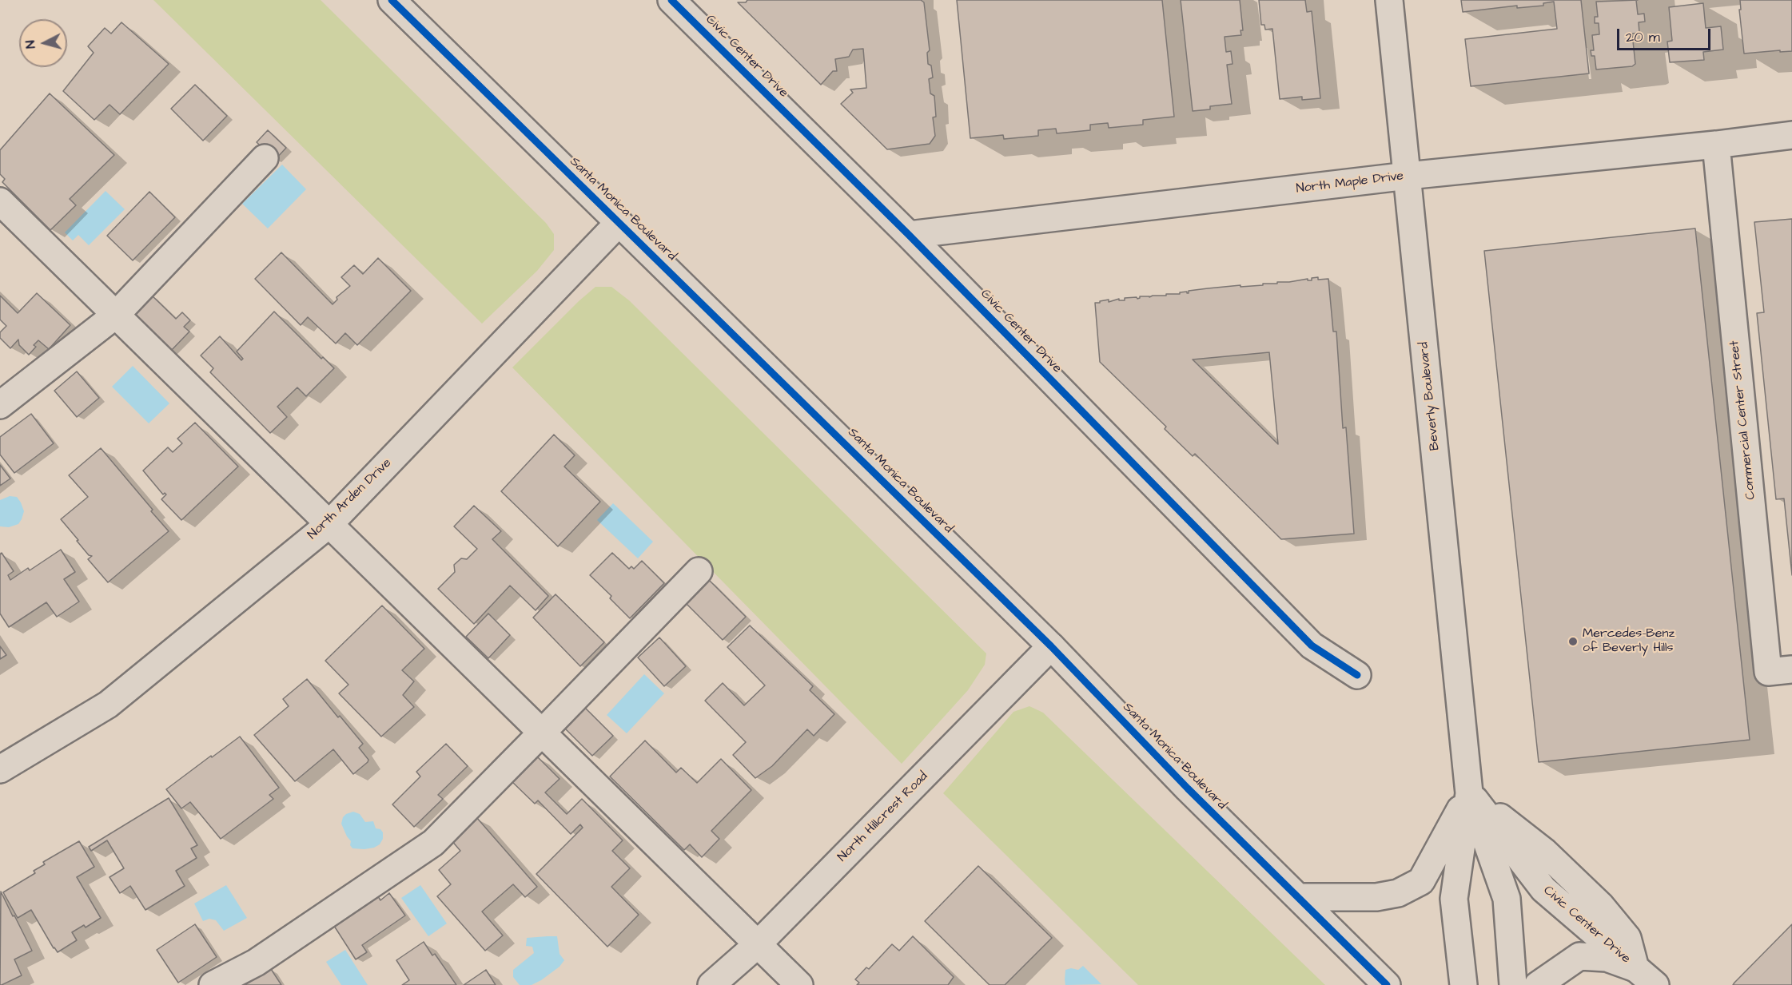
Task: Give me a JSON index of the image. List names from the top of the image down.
{
  "streets": {
    "street": [
      "Civic Center Drive",
      "North Maple Drive",
      "Santa Monica Boulevard",
      "Beverly Boulevard",
      "Commercial Center Street",
      "North Arden Drive",
      "North Hillcrest Road"
    ]
  },
  "crossings": [
    ["Civic Center Drive", "North Maple Drive"],
    ["North Maple Drive", "Beverly Boulevard"],
    ["North Maple Drive", "Commercial Center Street"],
    ["Santa Monica Boulevard", "North Arden Drive"],
    ["Santa Monica Boulevard", "North Hillcrest Road"]
  ],
  "places": ["Mercedes-Benz of Beverly Hills"],
  "scale_bar": "20 m",
  "north": "left"
}
